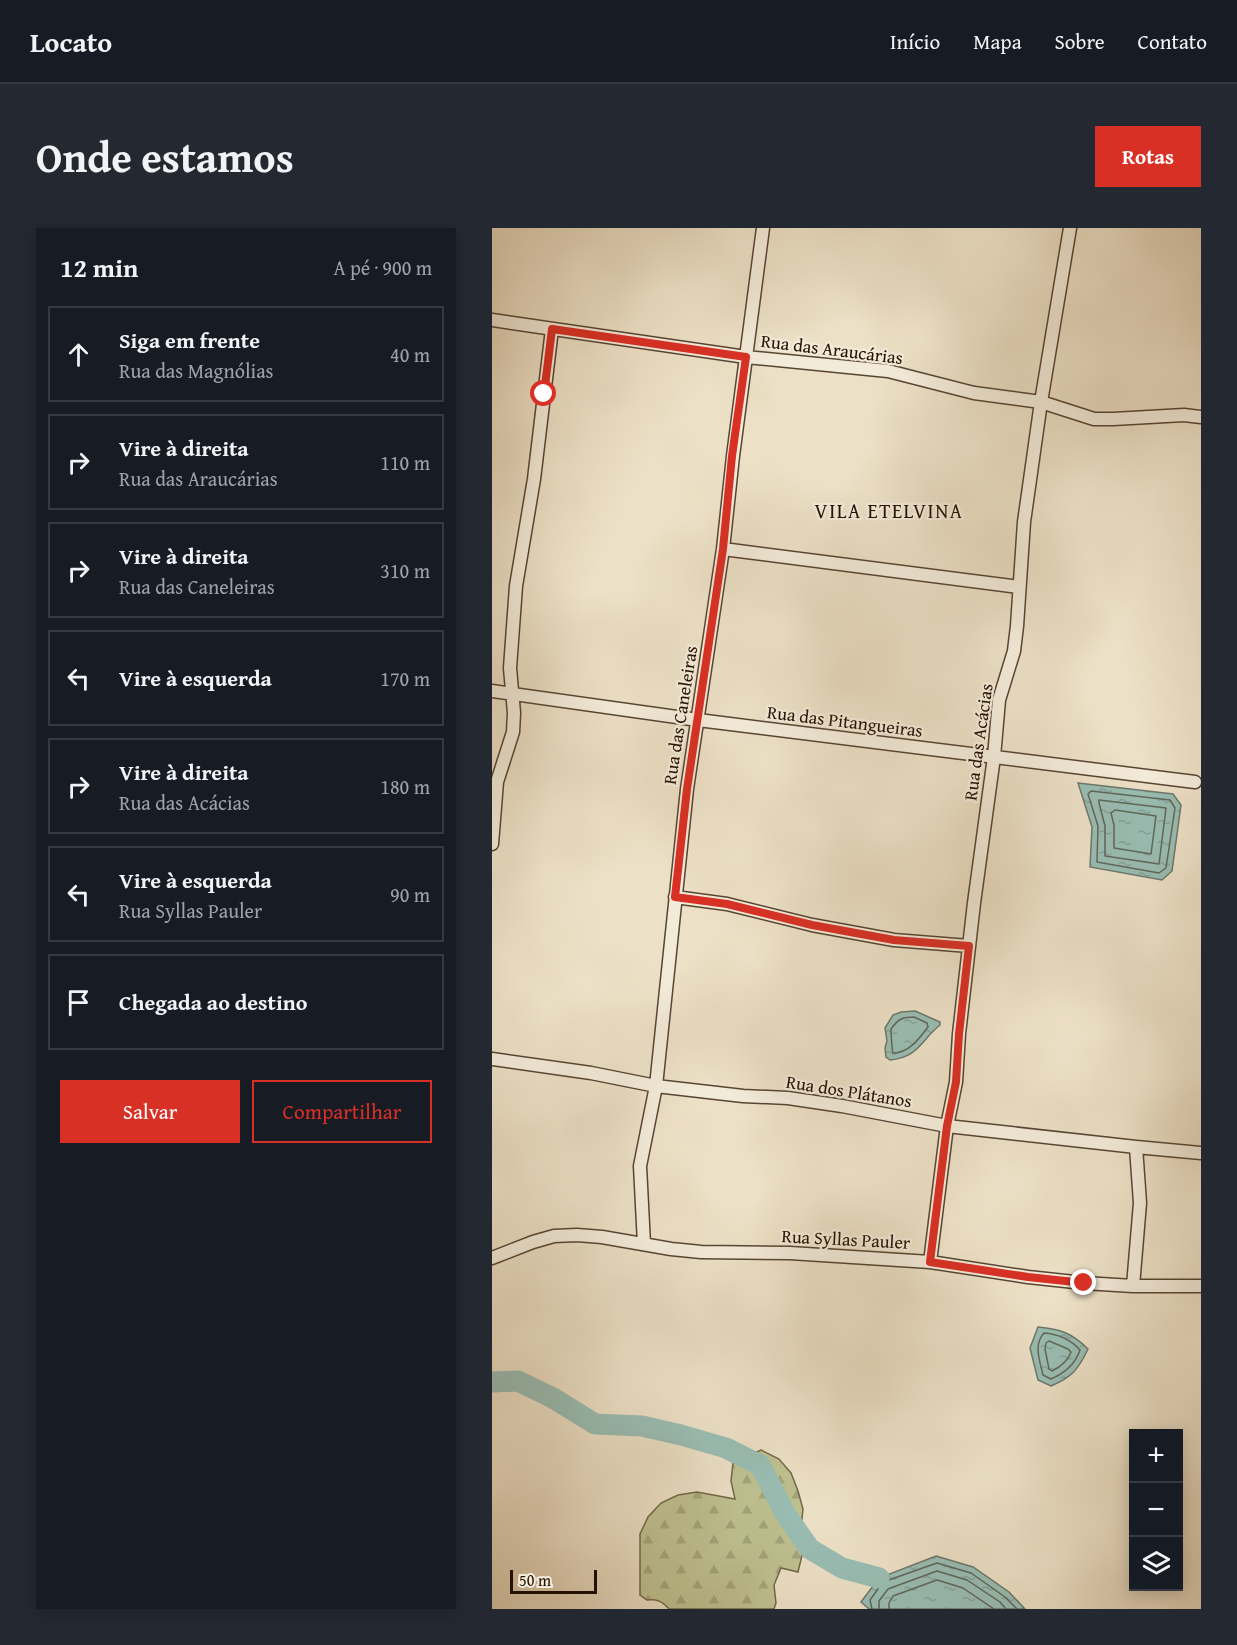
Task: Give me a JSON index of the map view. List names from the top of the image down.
{
  "streets": {
    "street": [
      "Rua das Araucárias",
      "Rua das Caneleiras",
      "Rua das Pitangueiras",
      "Rua das Acácias",
      "Rua dos Plátanos",
      "Rua Syllas Pauler"
    ]
  },
  "crossings": [
    ["Rua das Araucárias", "Rua das Caneleiras"],
    ["Rua das Araucárias", "Rua das Acácias"],
    ["Rua das Caneleiras", "Rua das Pitangueiras"],
    ["Rua das Caneleiras", "Rua dos Plátanos"],
    ["Rua das Caneleiras", "Rua Syllas Pauler"],
    ["Rua das Pitangueiras", "Rua das Acácias"],
    ["Rua das Acácias", "Rua dos Plátanos"],
    ["Rua das Acácias", "Rua Syllas Pauler"]
  ],
  "districts": ["VILA ETELVINA"],
  "scale_bar": "50 m",
  "page": {
    "header": "Locato",
    "nav": [
      "Início",
      "Mapa",
      "Sobre",
      "Contato"
    ],
    "title": "Onde estamos",
    "buttons": [
      "Rotas",
      ["Salvar", "Compartilhar"]
    ],
    "heading": ["12 min", "A pé · 900 m"],
    "list": [
      ["Siga em frente", "Rua das Magnólias", "40 m"],
      ["Vire à direita", "Rua das Araucárias", "110 m"],
      ["Vire à direita", "Rua das Caneleiras", "310 m"],
      ["Vire à esquerda", "170 m"],
      ["Vire à direita", "Rua das Acácias", "180 m"],
      ["Vire à esquerda", "Rua Syllas Pauler", "90 m"],
      "Chegada ao destino"
    ],
    "map_buttons": ["+", "−"],
    "scale": "50 m"
  }
}
